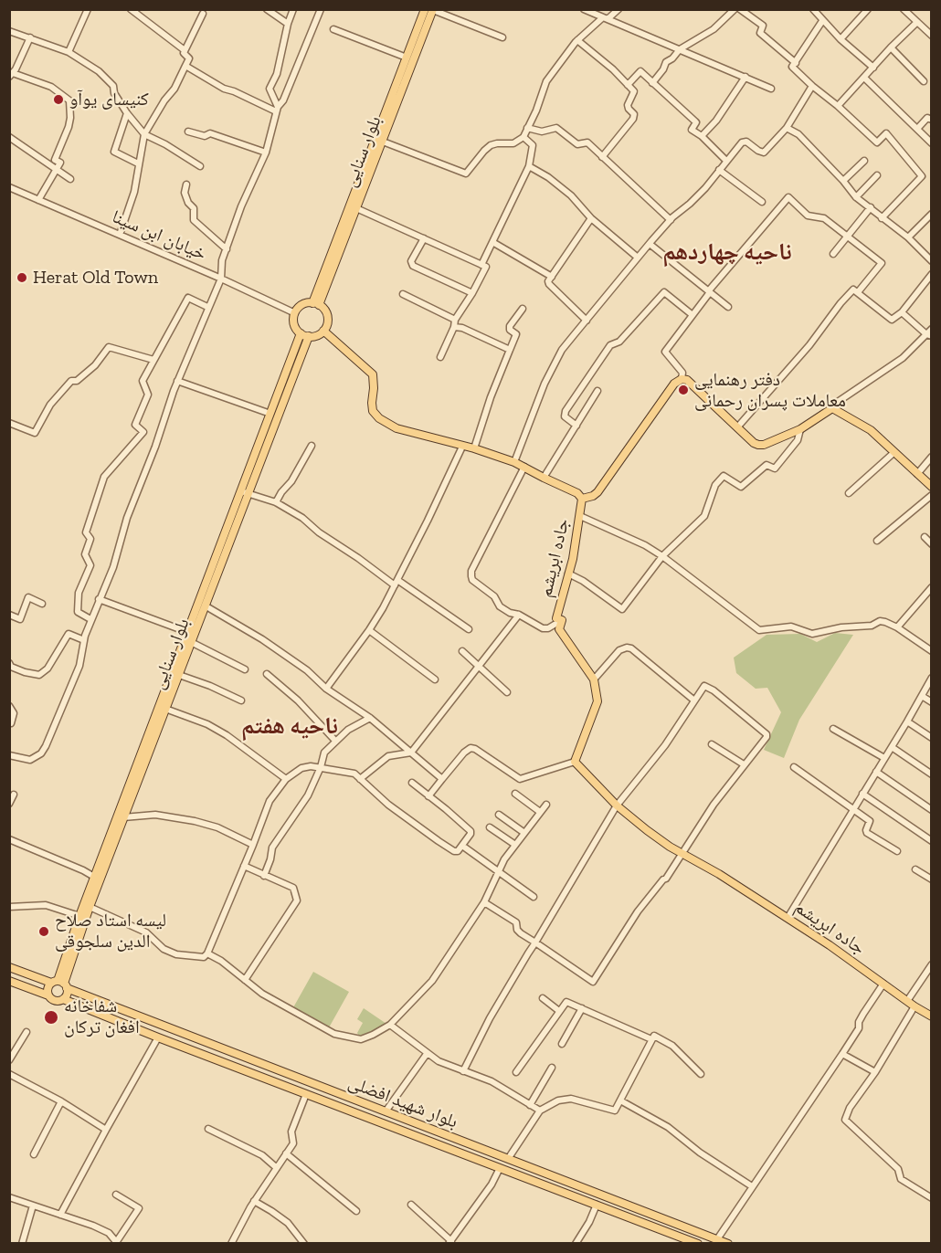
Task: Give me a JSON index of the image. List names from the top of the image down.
{
  "streets": {
    "main road": ["بلوار سنایی", "جاده ابریشم", "بلوار شهید افضلی"],
    "street": ["خیابان ابن سینا"]
  },
  "crossings": [
    ["بلوار سنایی", "خیابان ابن سینا"],
    ["بلوار سنایی", "جاده ابریشم"],
    ["بلوار سنایی", "بلوار شهید افضلی"],
    ["خیابان ابن سینا", "جاده ابریشم"]
  ],
  "districts": ["ناحیه چهاردهم", "ناحیه هفتم"],
  "places": [
    "کنیسای یوآو",
    "Herat Old Town",
    "دفتر رهنمایی معاملات پسران رحمانی",
    "لیسه استاد صلاح الدین سلجوقی",
    "شفاخانه افغان ترکان"
  ]
}
